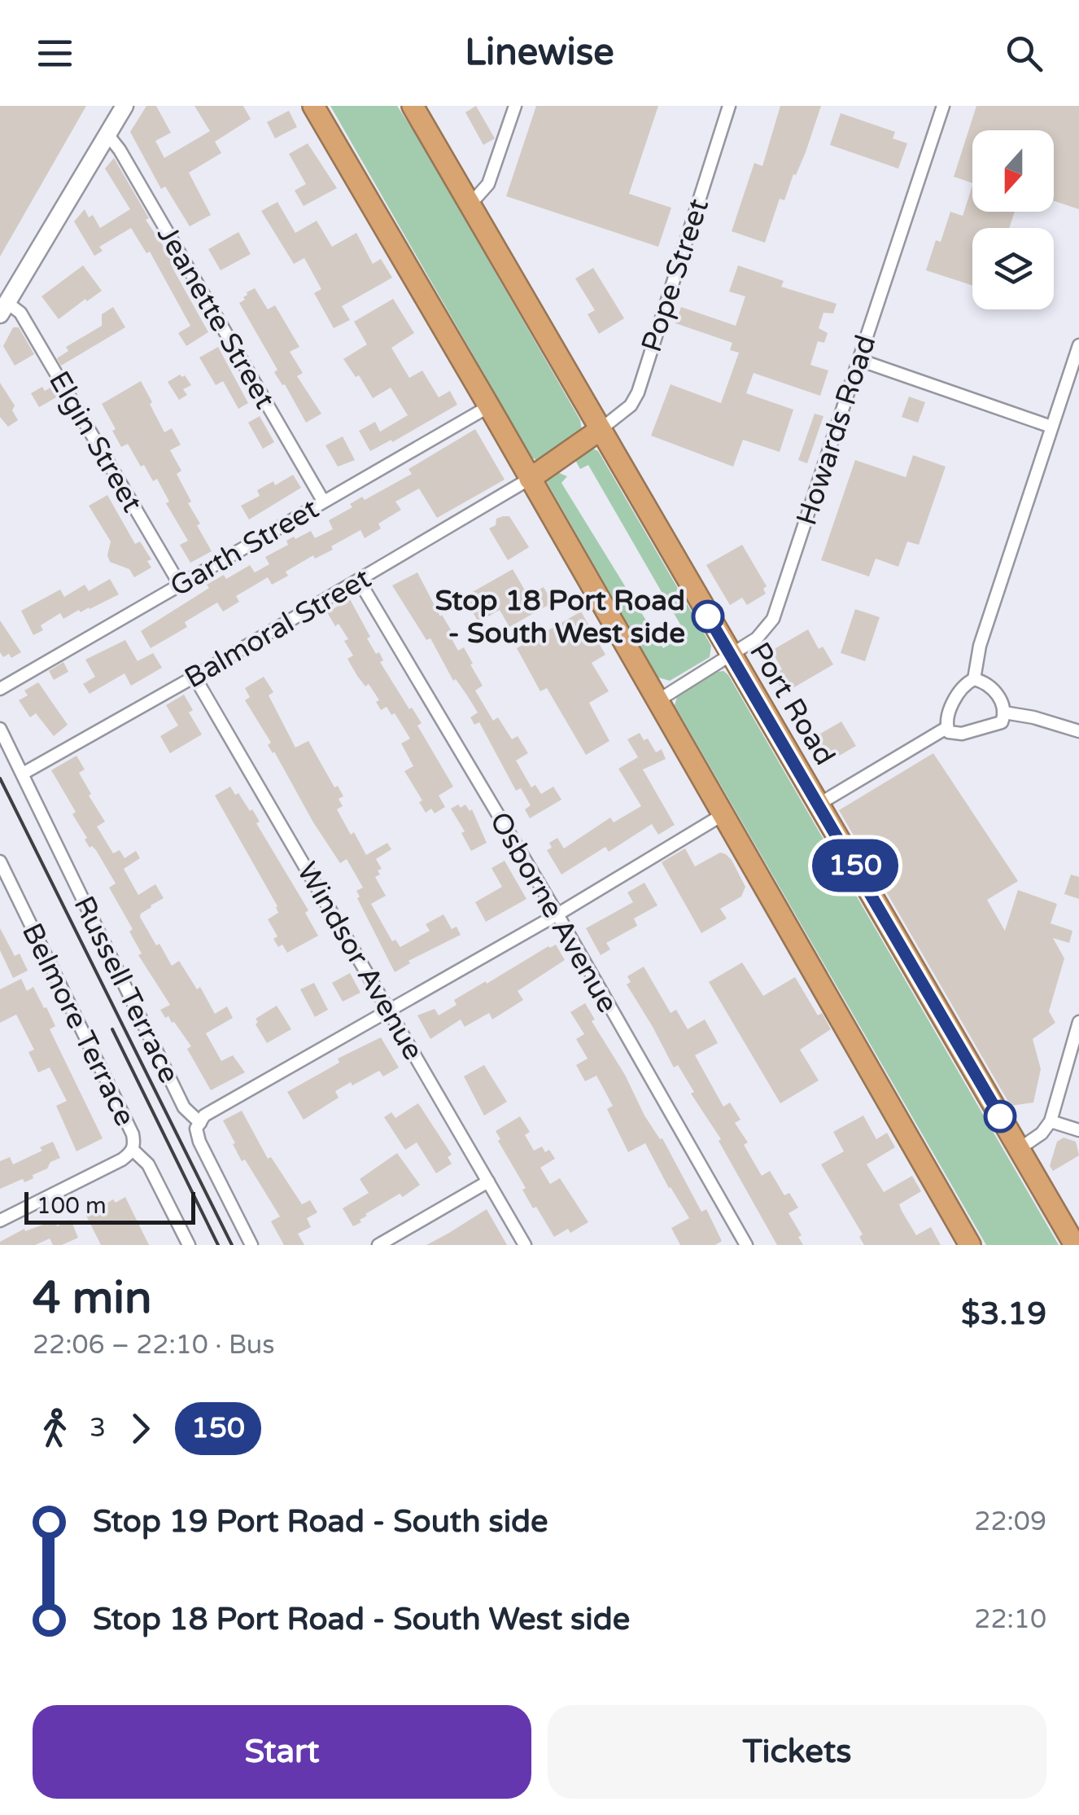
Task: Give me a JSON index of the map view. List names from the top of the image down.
{
  "streets": {
    "highway": ["Port Road"],
    "street": [
      "Pope Street",
      "Jeanette Street",
      "Howards Road",
      "Elgin Street",
      "Garth Street",
      "Balmoral Street",
      "Osborne Avenue",
      "Windsor Avenue",
      "Russell Terrace",
      "Belmore Terrace"
    ]
  },
  "crossings": [
    ["Pope Street", "Port Road"],
    ["Jeanette Street", "Garth Street"],
    ["Howards Road", "Port Road"],
    ["Elgin Street", "Garth Street"],
    ["Balmoral Street", "Osborne Avenue"],
    ["Balmoral Street", "Windsor Avenue"],
    ["Balmoral Street", "Russell Terrace"]
  ],
  "places": ["Stop 18 Port Road - South West side"],
  "lines": ["bus line 150"],
  "scale_bar": "100 m",
  "north": "bottom",
  "page": {
    "header": "Linewise",
    "on_map": "150",
    "scale": "100 m",
    "heading": ["4 min", "22:06 – 22:10 · Bus", "$3.19"],
    "legs": ["3", "150"],
    "list": [
      {
        "name": "Stop 19 Port Road - South side",
        "value": "22:09"
      },
      {
        "name": "Stop 18 Port Road - South West side",
        "value": "22:10"
      }
    ],
    "buttons": ["Start", "Tickets"]
  }
}
